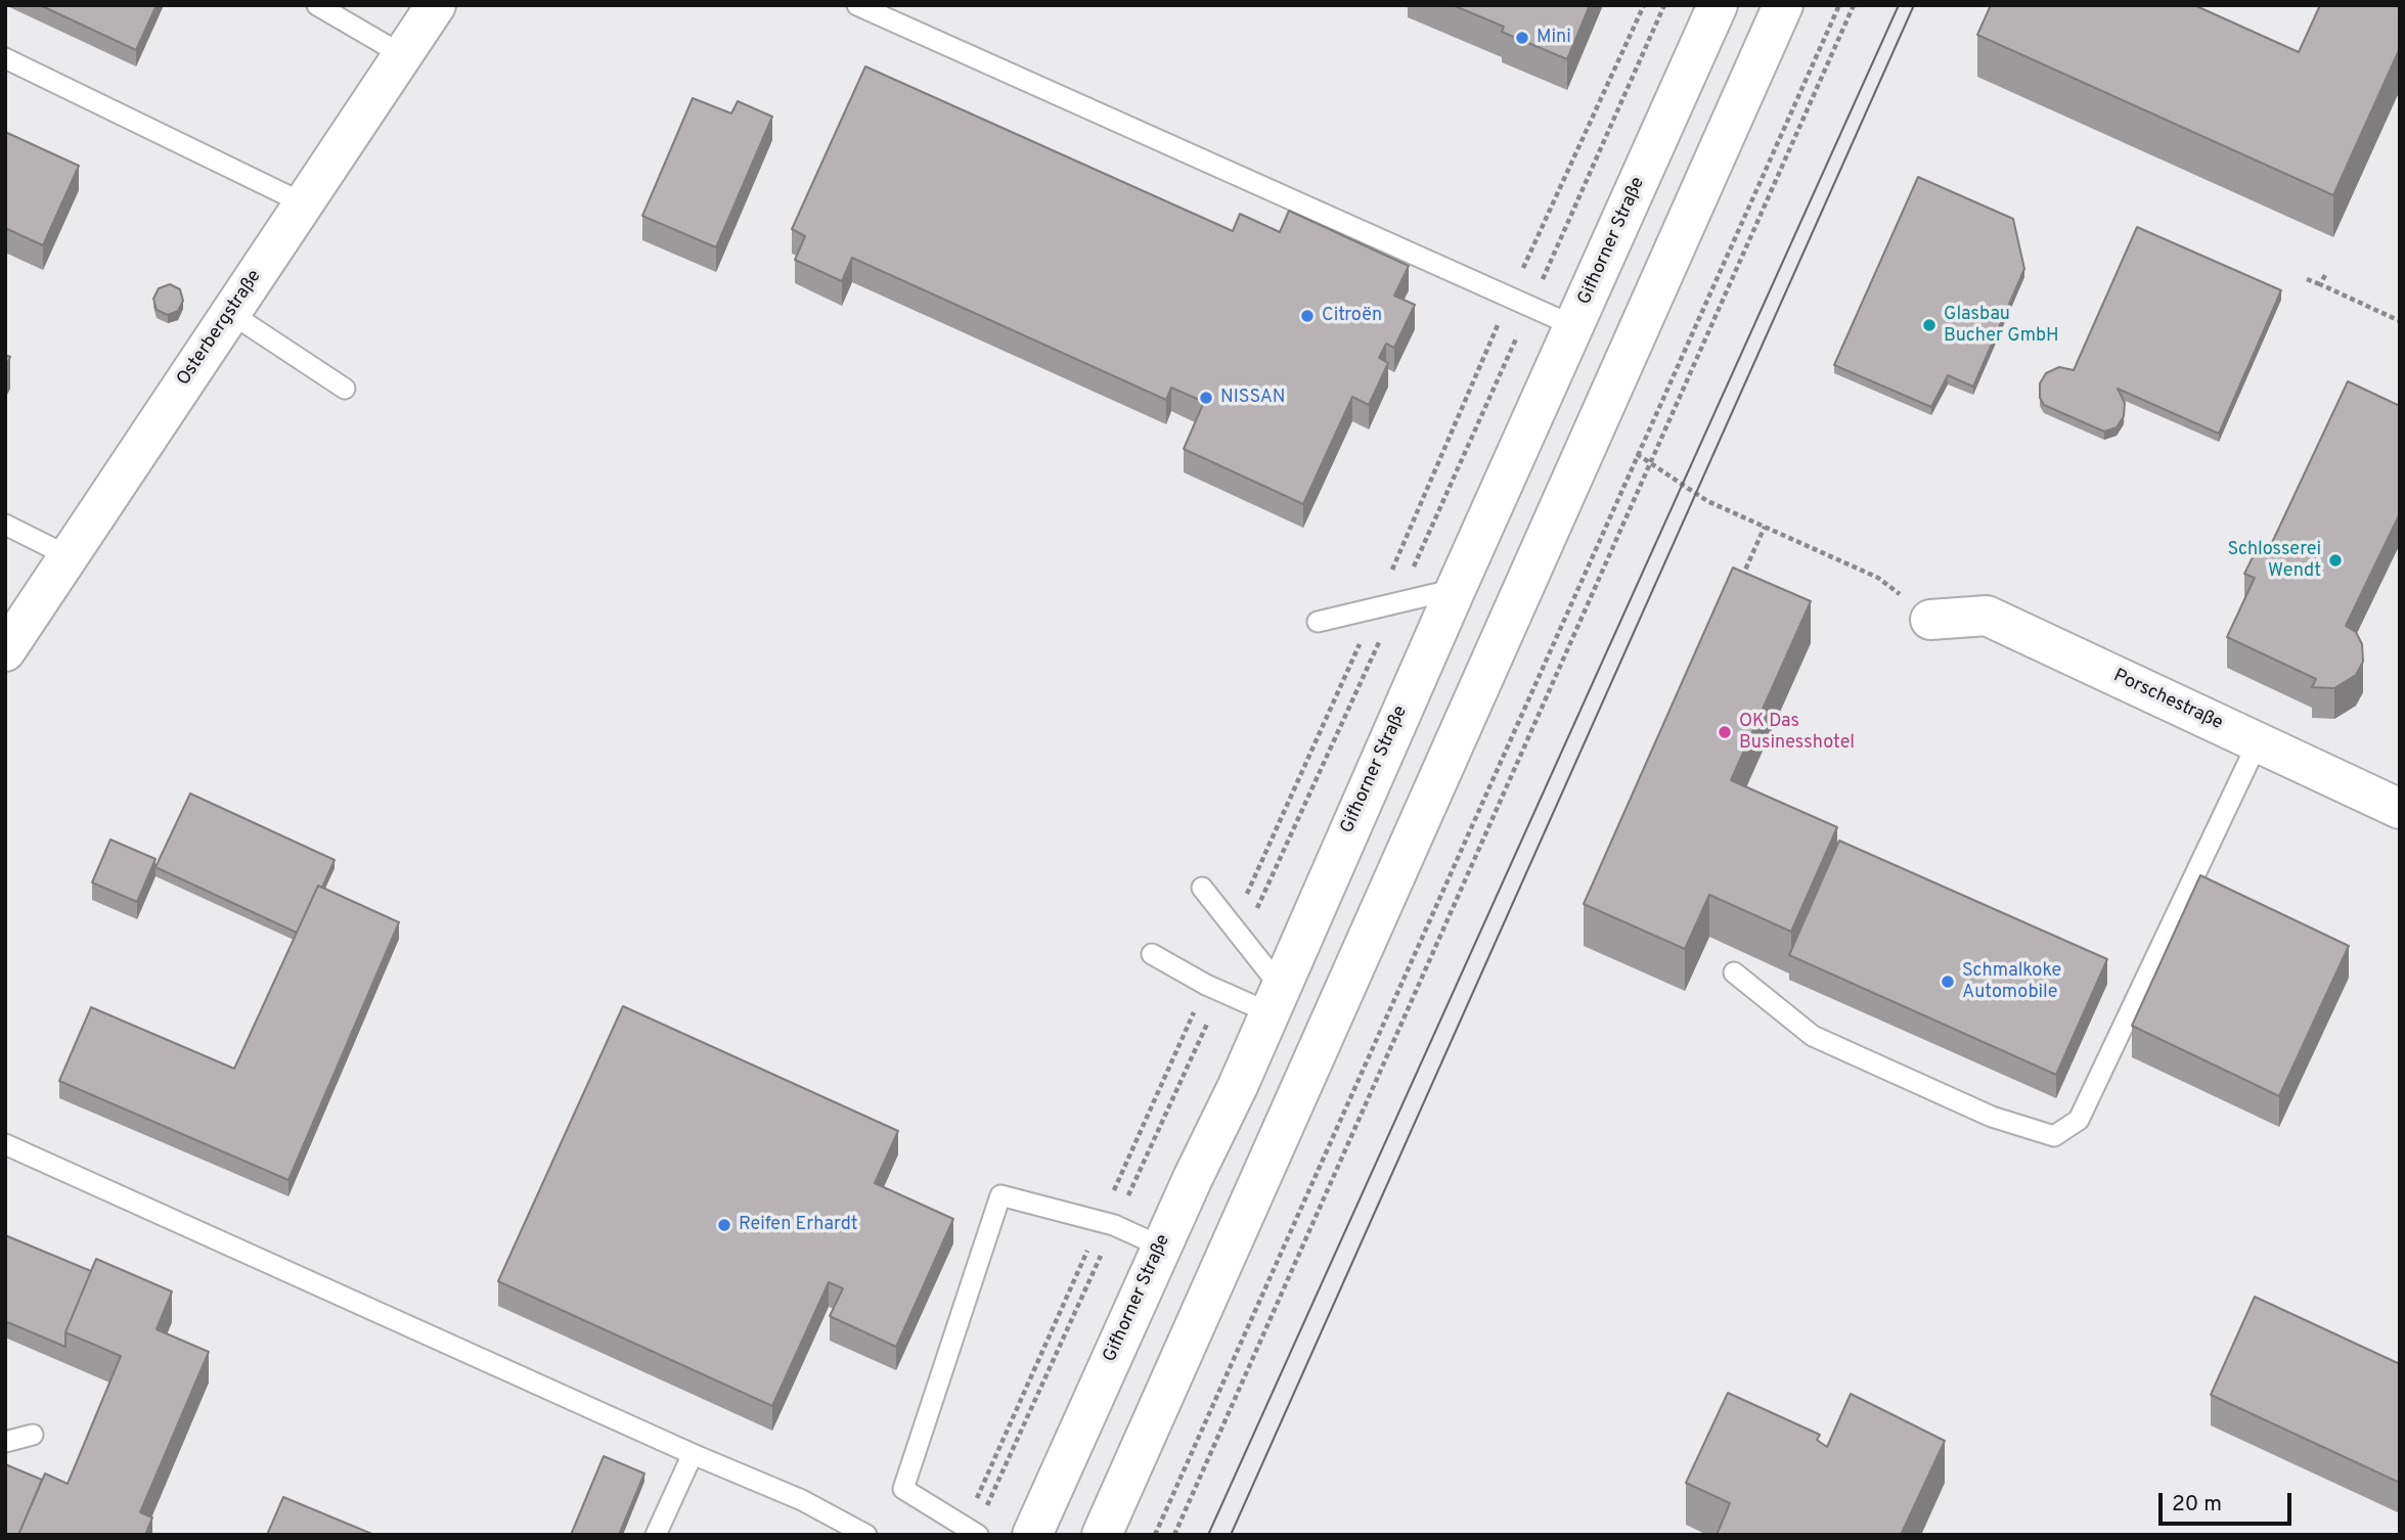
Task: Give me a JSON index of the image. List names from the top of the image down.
{
  "streets": {
    "main road": ["Gifhorner Straße", "Osterbergstraße", "Porschestraße"]
  },
  "places": [
    "Mini",
    "Citroën",
    "Glasbau Bucher GmbH",
    "NISSAN",
    "Schlosserei Wendt",
    "OK Das Businesshotel",
    "Schmalkoke Automobile",
    "Reifen Erhardt"
  ],
  "scale_bar": "20 m"
}
